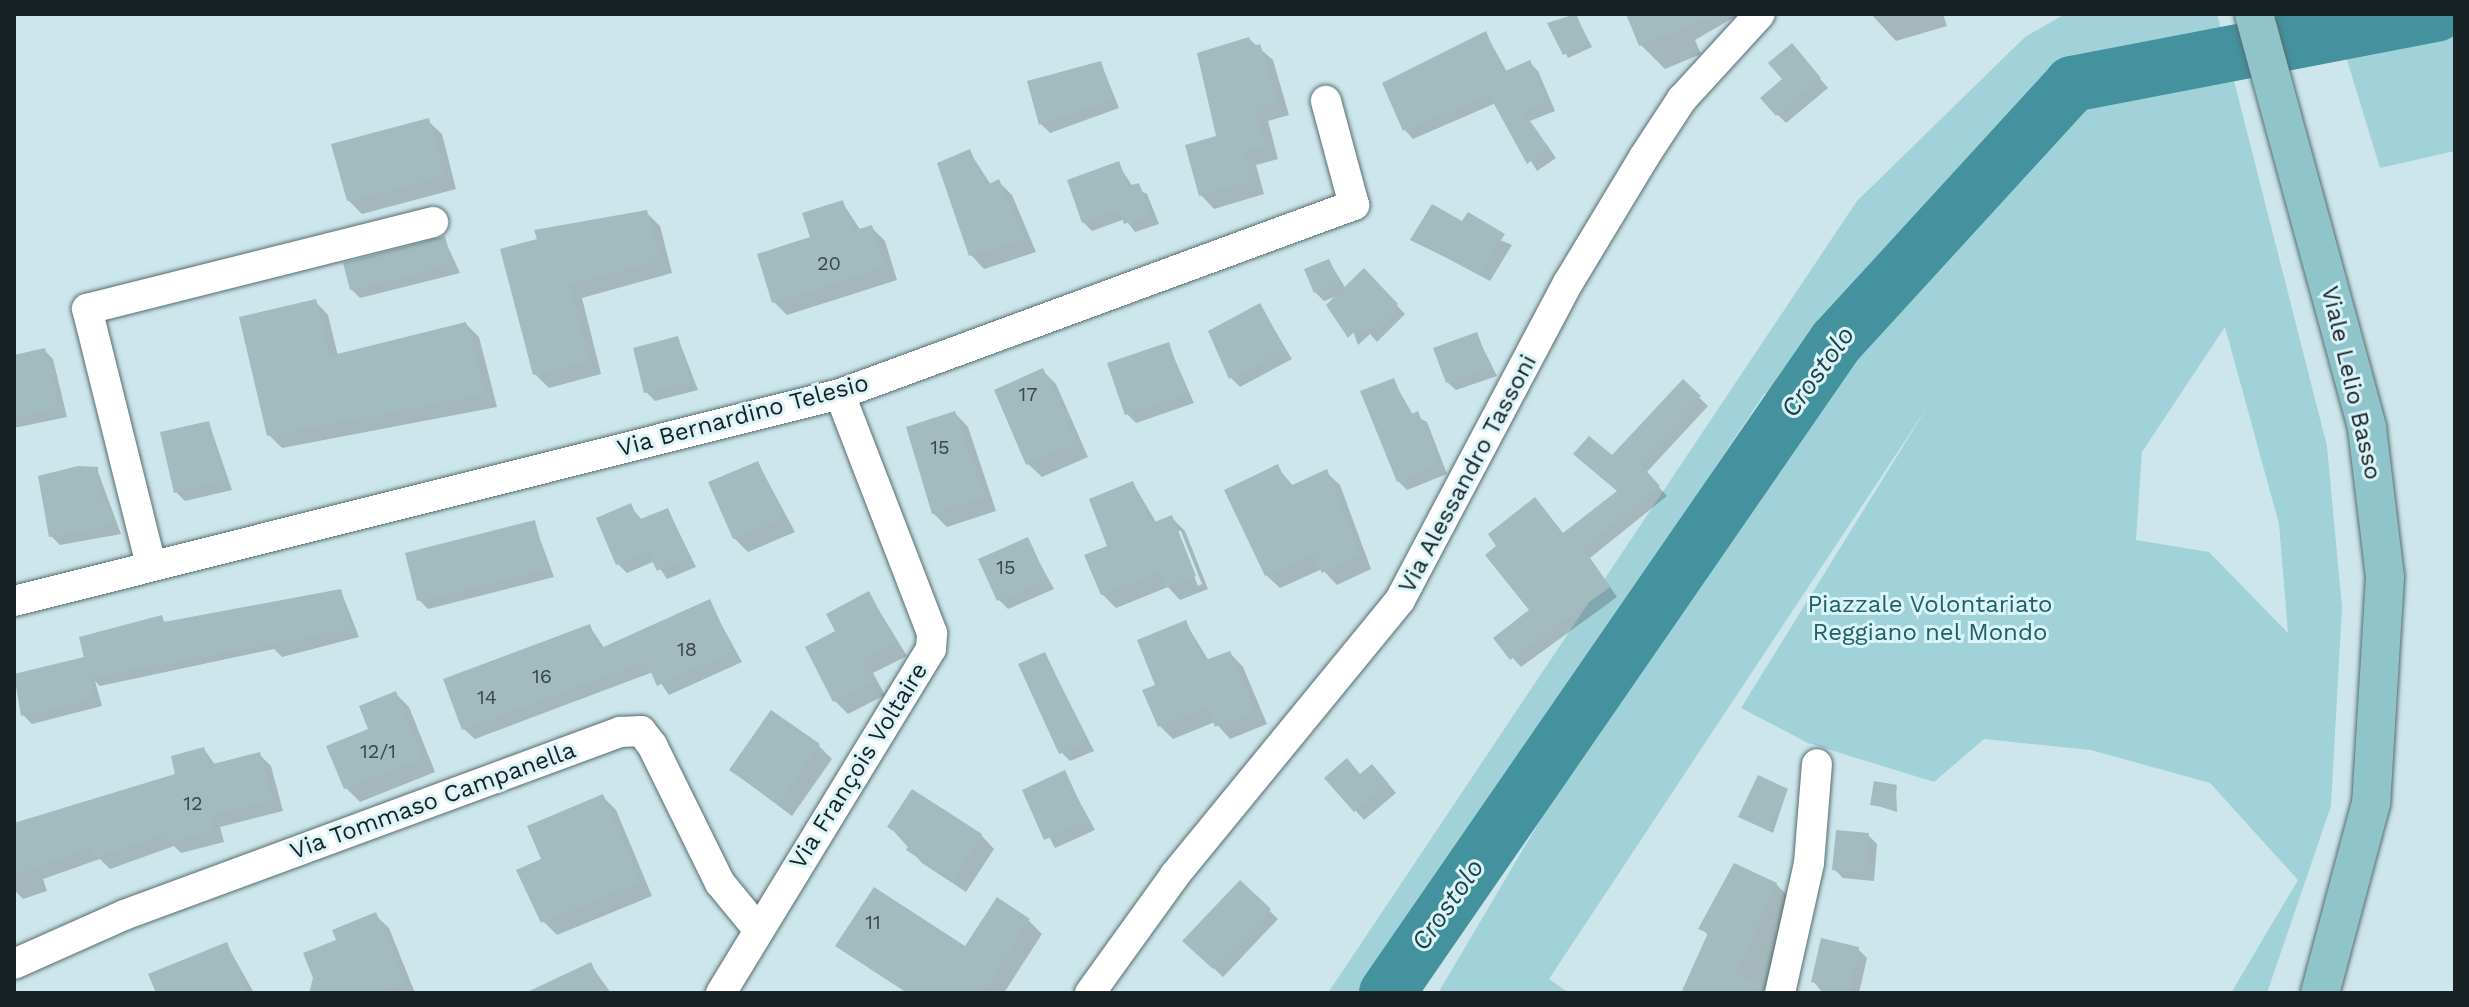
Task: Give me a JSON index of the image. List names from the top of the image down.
{
  "streets": {
    "main road": ["Viale Lelio Basso"],
    "street": [
      "Via Bernardino Telesio",
      "Via Alessandro Tassoni",
      "Via François Voltaire",
      "Via Tommaso Campanella"
    ]
  },
  "crossings": [
    ["Via Bernardino Telesio", "Via François Voltaire"],
    ["Via François Voltaire", "Via Tommaso Campanella"]
  ],
  "water": ["Crostolo"],
  "parks": ["Piazzale Volontariato Reggiano nel Mondo"],
  "house_numbers": [
    "20",
    "17",
    "15",
    "15",
    "18",
    "16",
    "14",
    "12/1",
    "12",
    "11"
  ]
}
